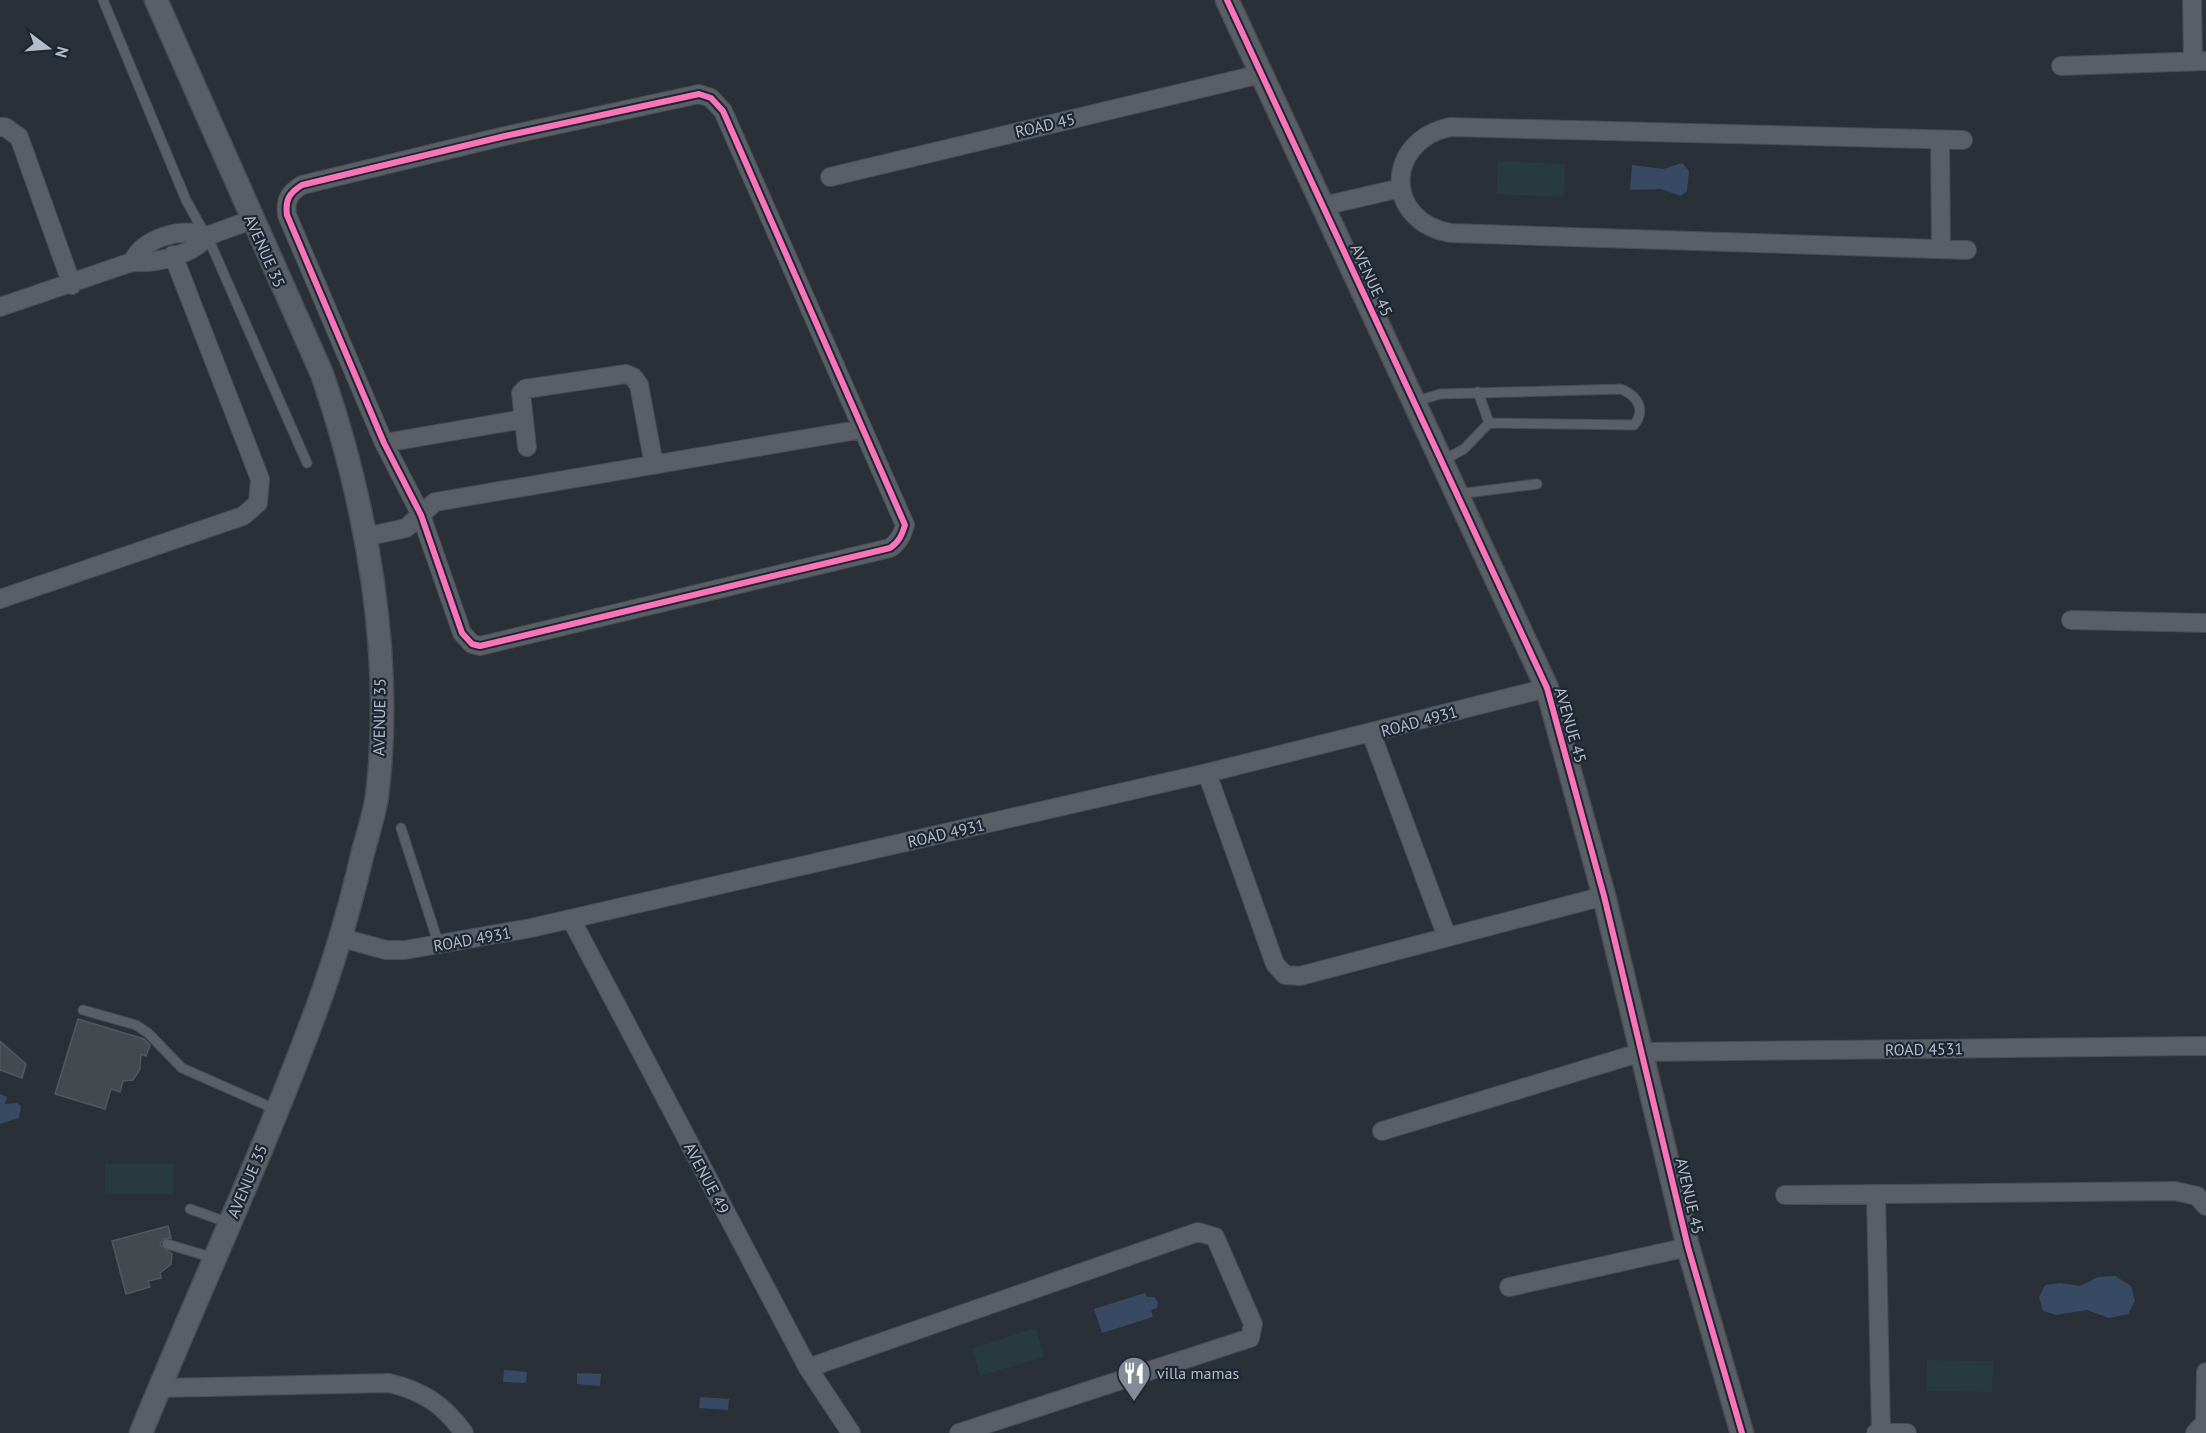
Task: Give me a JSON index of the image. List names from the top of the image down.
{
  "streets": {
    "street": [
      "ROAD 45",
      "AVENUE 35",
      "AVENUE 45",
      "ROAD 4931",
      "ROAD 4531",
      "AVENUE 49"
    ]
  },
  "crossings": [
    ["ROAD 45", "AVENUE 45"],
    ["AVENUE 35", "ROAD 4931"],
    ["AVENUE 45", "ROAD 4931"],
    ["AVENUE 45", "ROAD 4531"],
    ["ROAD 4931", "AVENUE 49"]
  ],
  "places": {
    "restaurant": ["villa mamas"]
  },
  "north": "right"
}
